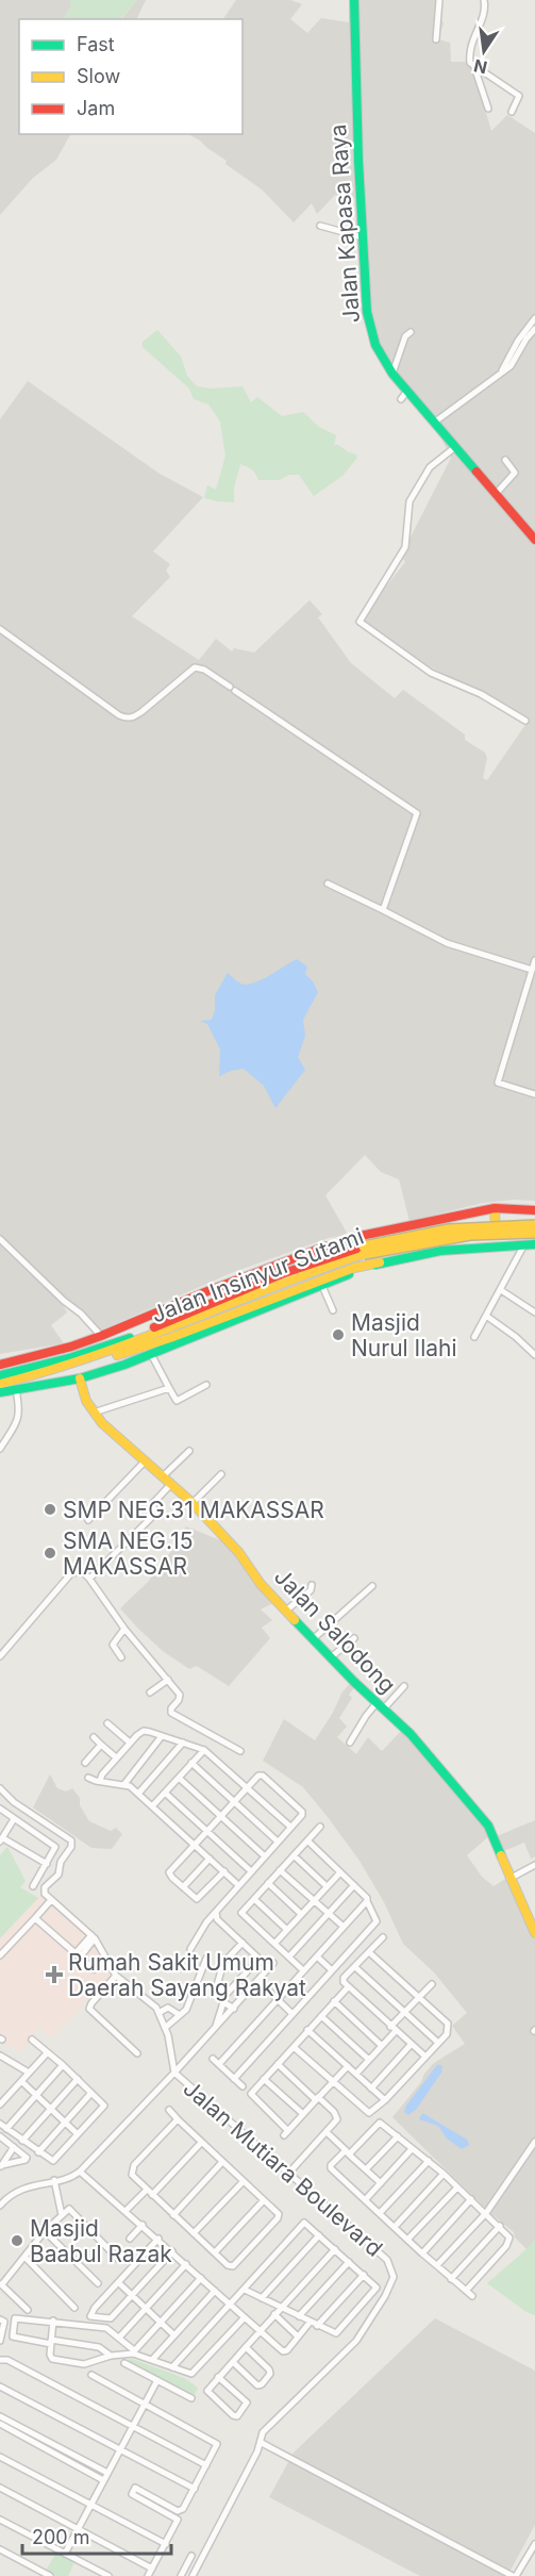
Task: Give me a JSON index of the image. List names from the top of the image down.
{
  "streets": {
    "main road": ["Jalan Kapasa Raya", "Jalan Insinyur Sutami", "Jalan Salodong"],
    "street": ["Jalan Mutiara Boulevard"]
  },
  "places": {
    "other": [
      "Masjid Nurul Ilahi",
      "SMP NEG.31 MAKASSAR",
      "SMA NEG.15 MAKASSAR",
      "Masjid Baabul Razak"
    ],
    "health": ["Rumah Sakit Umum Daerah Sayang Rakyat"]
  },
  "legend": ["Fast", "Slow", "Jam"],
  "scale_bar": "200 m",
  "north": "bottom"
}
